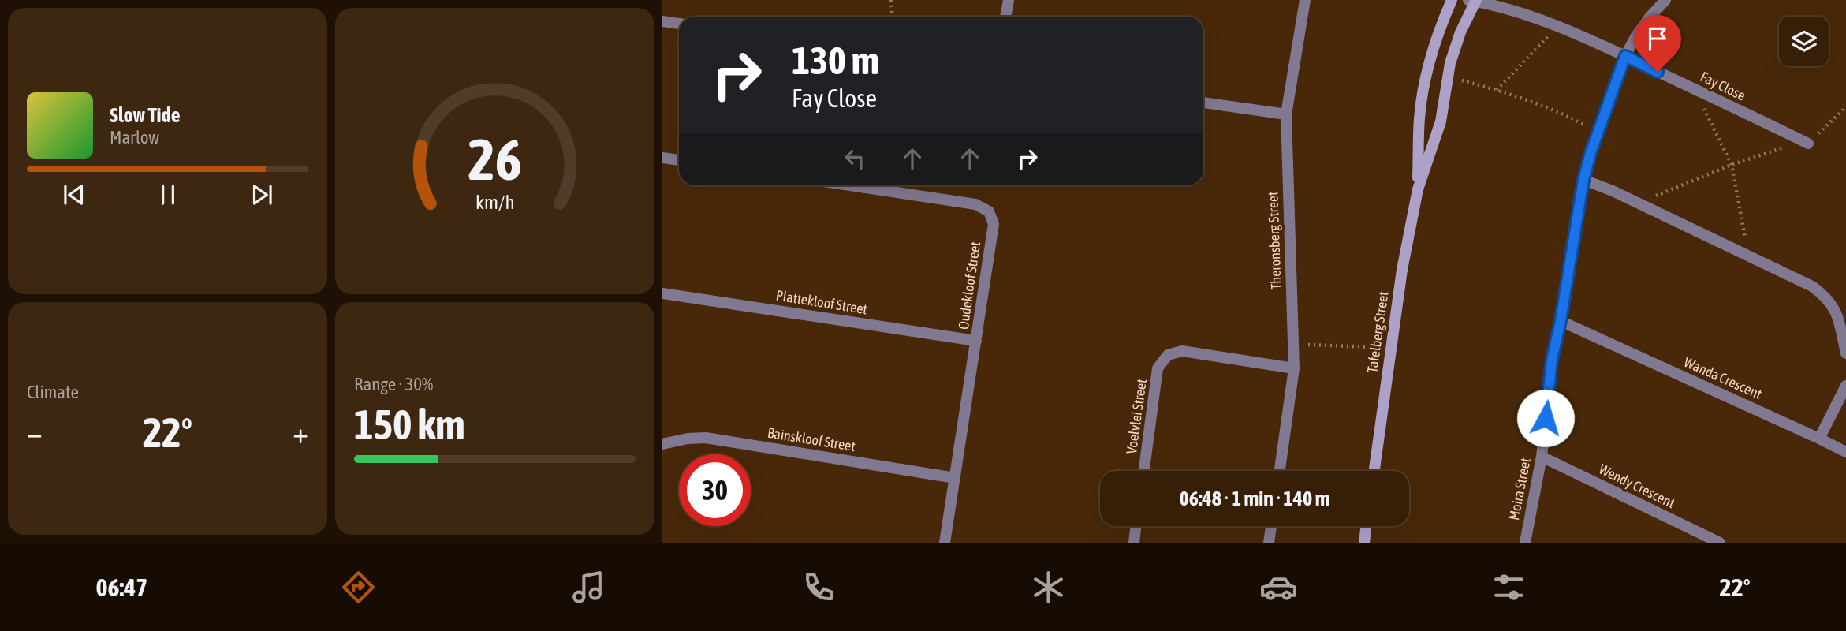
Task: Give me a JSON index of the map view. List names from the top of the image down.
{
  "streets": {
    "street": [
      "Fay Close",
      "Theronsberg Street",
      "Oudekloof Street",
      "Plattekloof Street",
      "Tafelberg Street",
      "Wanda Crescent",
      "Voelvlei Street",
      "Bainskloof Street",
      "Wendy Crescent",
      "Moira Street"
    ]
  },
  "crossings": [
    ["Fay Close", "Tafelberg Street"],
    ["Fay Close", "Moira Street"],
    ["Theronsberg Street", "Voelvlei Street"],
    ["Oudekloof Street", "Plattekloof Street"],
    ["Oudekloof Street", "Bainskloof Street"],
    ["Wanda Crescent", "Moira Street"],
    ["Wendy Crescent", "Moira Street"]
  ],
  "page": {
    "turn": ["130 m", "Fay Close"],
    "song": ["Slow Tide", "Marlow"],
    "tile": [
      "Climate",
      ["Range · 30%", "150 km"]
    ],
    "heat": ["−", "22°", "+"],
    "limit": "30",
    "trip": "06:48 · 1 min · 140 m",
    "tabs": ["06:47", "22°"],
    "gauge": ["26", "km/h"]
  }
}
